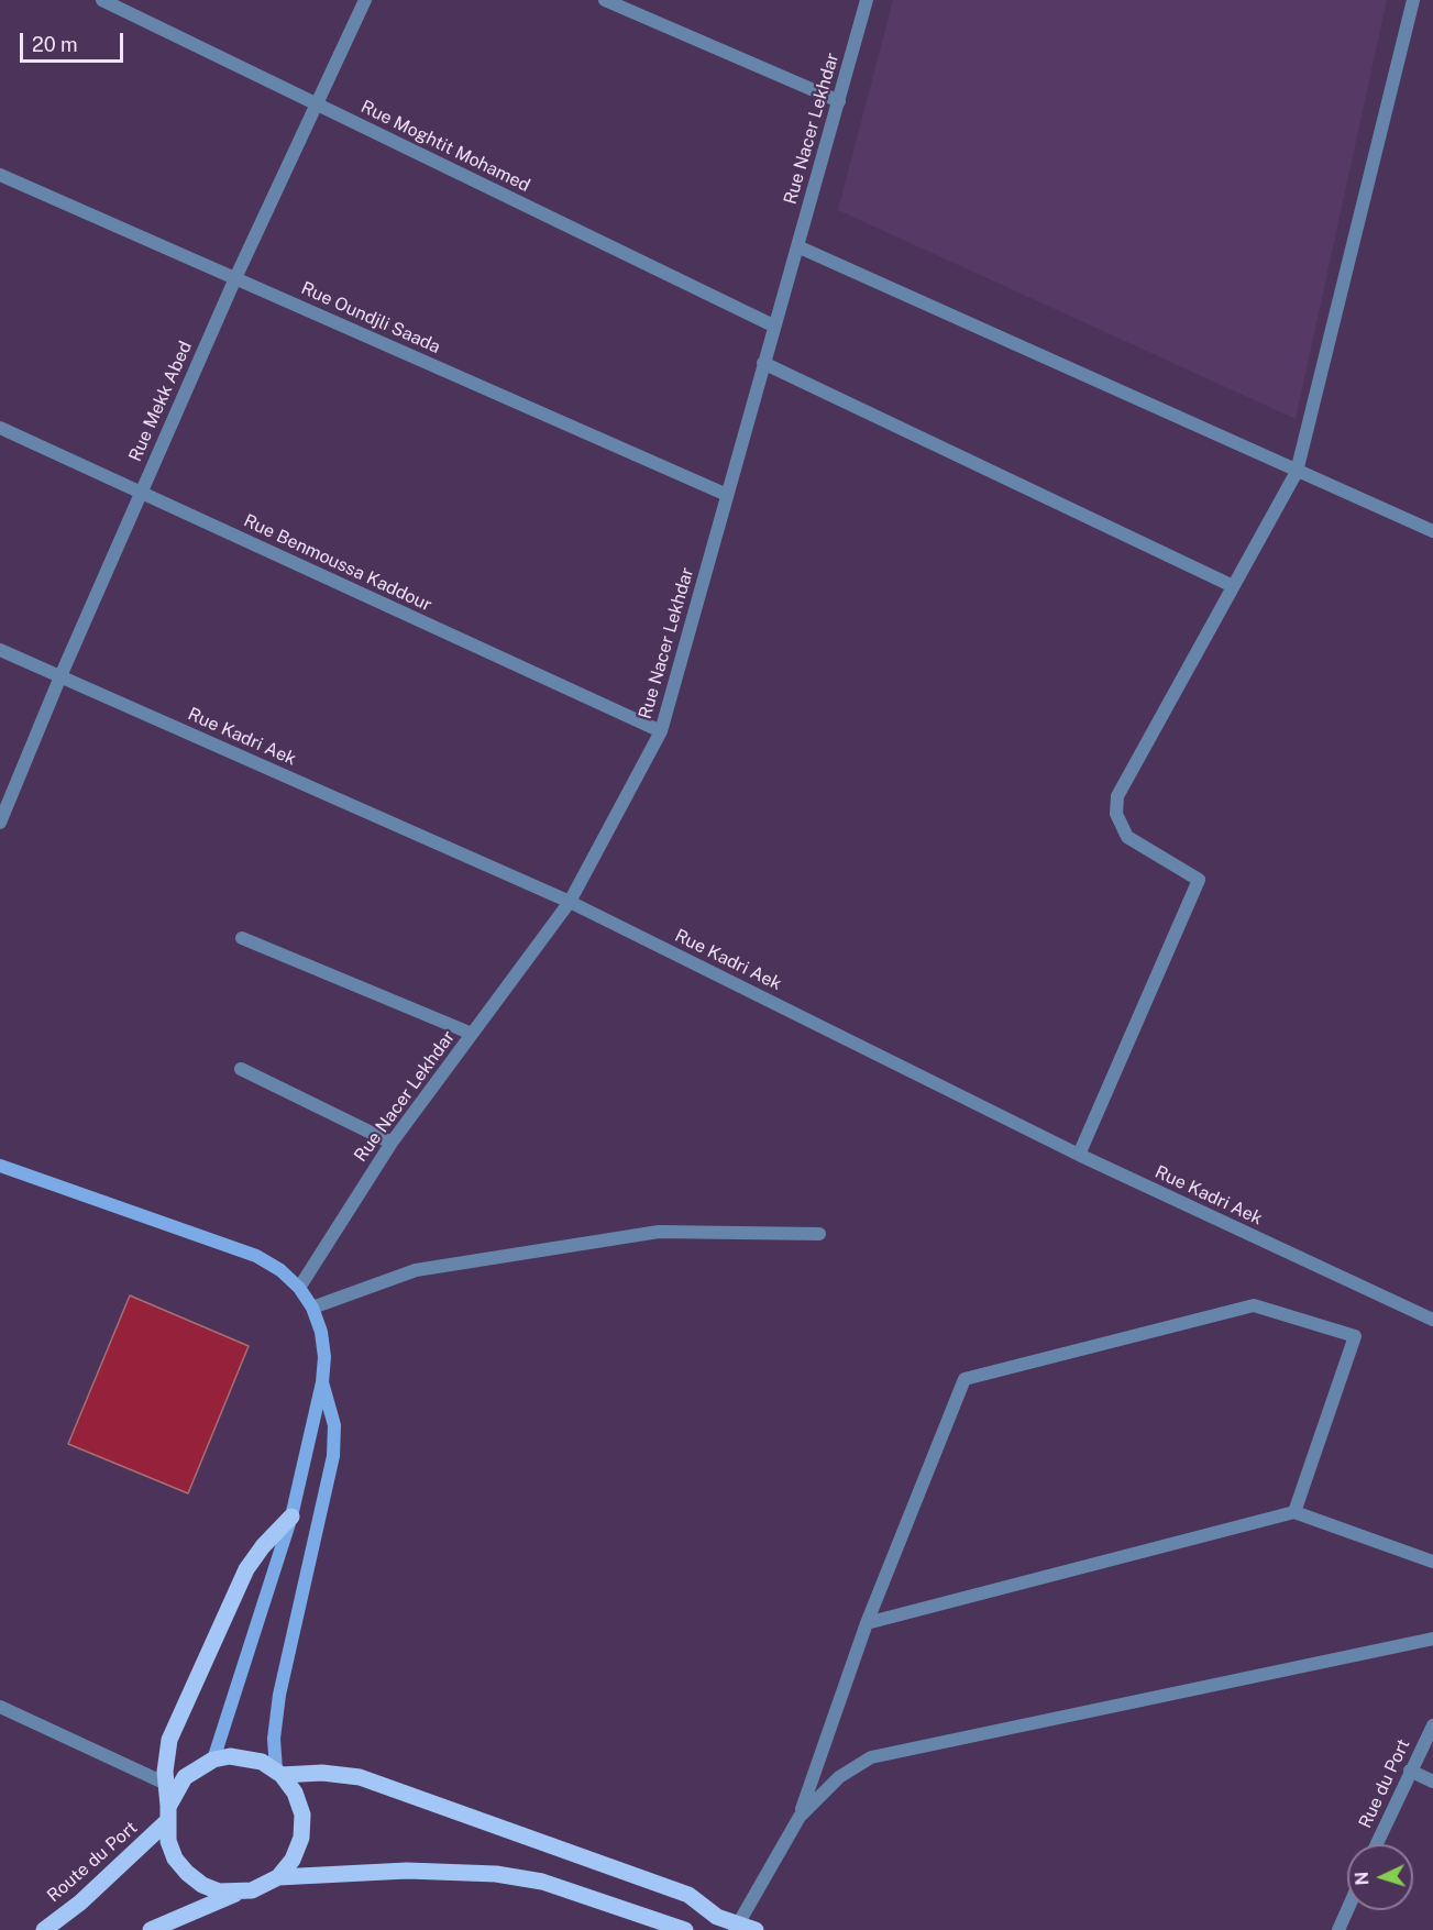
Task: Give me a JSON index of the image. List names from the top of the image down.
{
  "streets": {
    "main road": ["Route du Port"],
    "street": [
      "Rue Nacer Lekhdar",
      "Rue Moghtit Mohamed",
      "Rue Oundjli Saada",
      "Rue Mekk Abed",
      "Rue Benmoussa Kaddour",
      "Rue Kadri Aek",
      "Rue du Port"
    ]
  },
  "crossings": [
    ["Rue Nacer Lekhdar", "Rue Moghtit Mohamed"],
    ["Rue Nacer Lekhdar", "Rue Oundjli Saada"],
    ["Rue Nacer Lekhdar", "Rue Benmoussa Kaddour"],
    ["Rue Nacer Lekhdar", "Rue Kadri Aek"],
    ["Rue Moghtit Mohamed", "Rue Mekk Abed"],
    ["Rue Oundjli Saada", "Rue Mekk Abed"],
    ["Rue Mekk Abed", "Rue Benmoussa Kaddour"],
    ["Rue Mekk Abed", "Rue Kadri Aek"]
  ],
  "scale_bar": "20 m",
  "north": "left"
}
